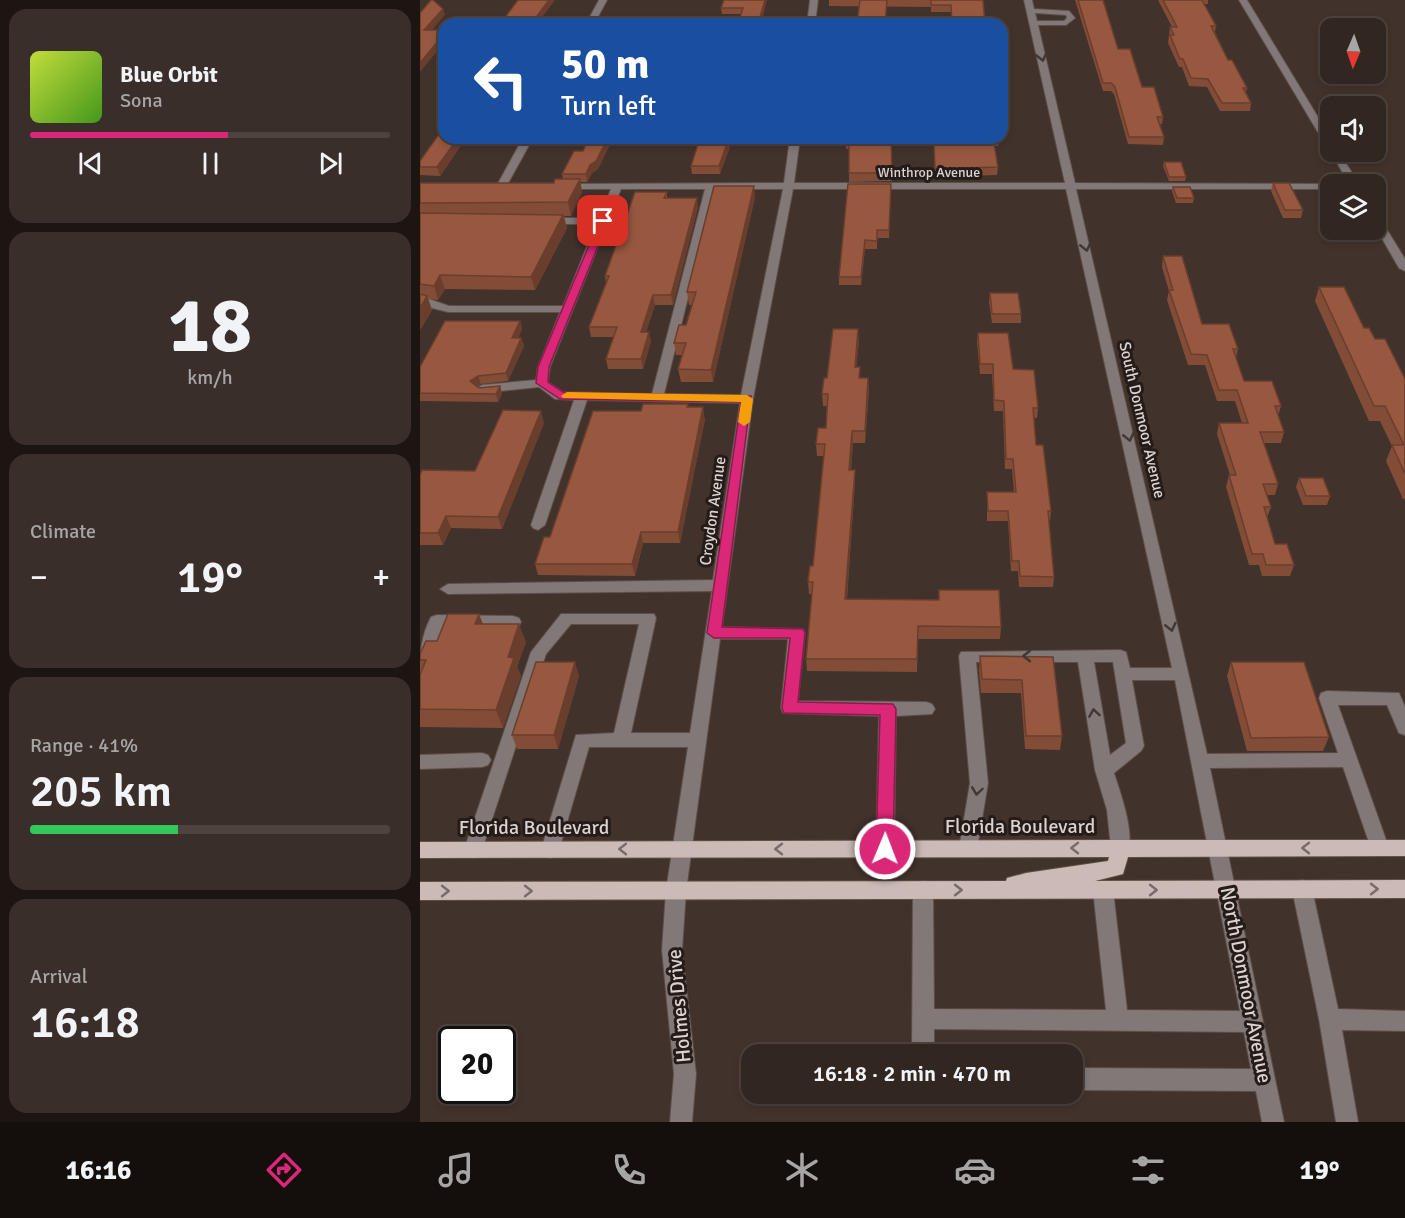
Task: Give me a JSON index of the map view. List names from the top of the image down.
{
  "streets": {
    "main road": ["Florida Boulevard"],
    "street": [
      "Winthrop Avenue",
      "South Donmoor Avenue",
      "Croydon Avenue",
      "North Donmoor Avenue",
      "Holmes Drive"
    ]
  },
  "crossings": [
    ["Winthrop Avenue", "South Donmoor Avenue"],
    ["Winthrop Avenue", "Croydon Avenue"],
    ["South Donmoor Avenue", "Florida Boulevard"],
    ["South Donmoor Avenue", "North Donmoor Avenue"],
    ["Croydon Avenue", "Florida Boulevard"],
    ["Croydon Avenue", "Holmes Drive"],
    ["Florida Boulevard", "North Donmoor Avenue"]
  ],
  "one_way": ["South Donmoor Avenue"],
  "north": "bottom",
  "page": {
    "turn": ["50 m", "Turn left"],
    "song": ["Blue Orbit", "Sona"],
    "tile": [
      ["18", "km/h"],
      "Climate",
      ["Range · 41%", "205 km"],
      ["Arrival", "16:18"]
    ],
    "heat": ["−", "19°", "+"],
    "limit": "20",
    "trip": "16:18 · 2 min · 470 m",
    "tabs": ["16:16", "19°"]
  }
}
